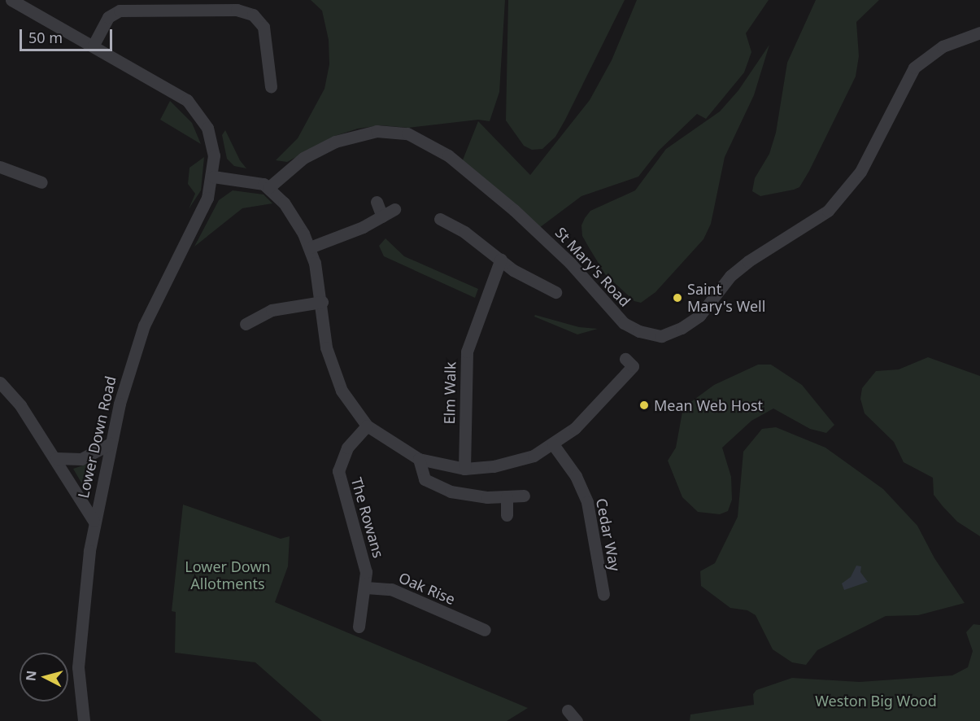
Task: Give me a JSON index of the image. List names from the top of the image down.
{
  "streets": {
    "street": [
      "St Mary's Road",
      "Elm Walk",
      "Lower Down Road",
      "The Rowans",
      "Cedar Way",
      "Oak Rise"
    ]
  },
  "crossings": [
    ["The Rowans", "Oak Rise"]
  ],
  "parks": ["Lower Down Allotments", "Weston Big Wood"],
  "places": ["Saint Mary's Well", "Mean Web Host"],
  "scale_bar": "50 m",
  "north": "left"
}
